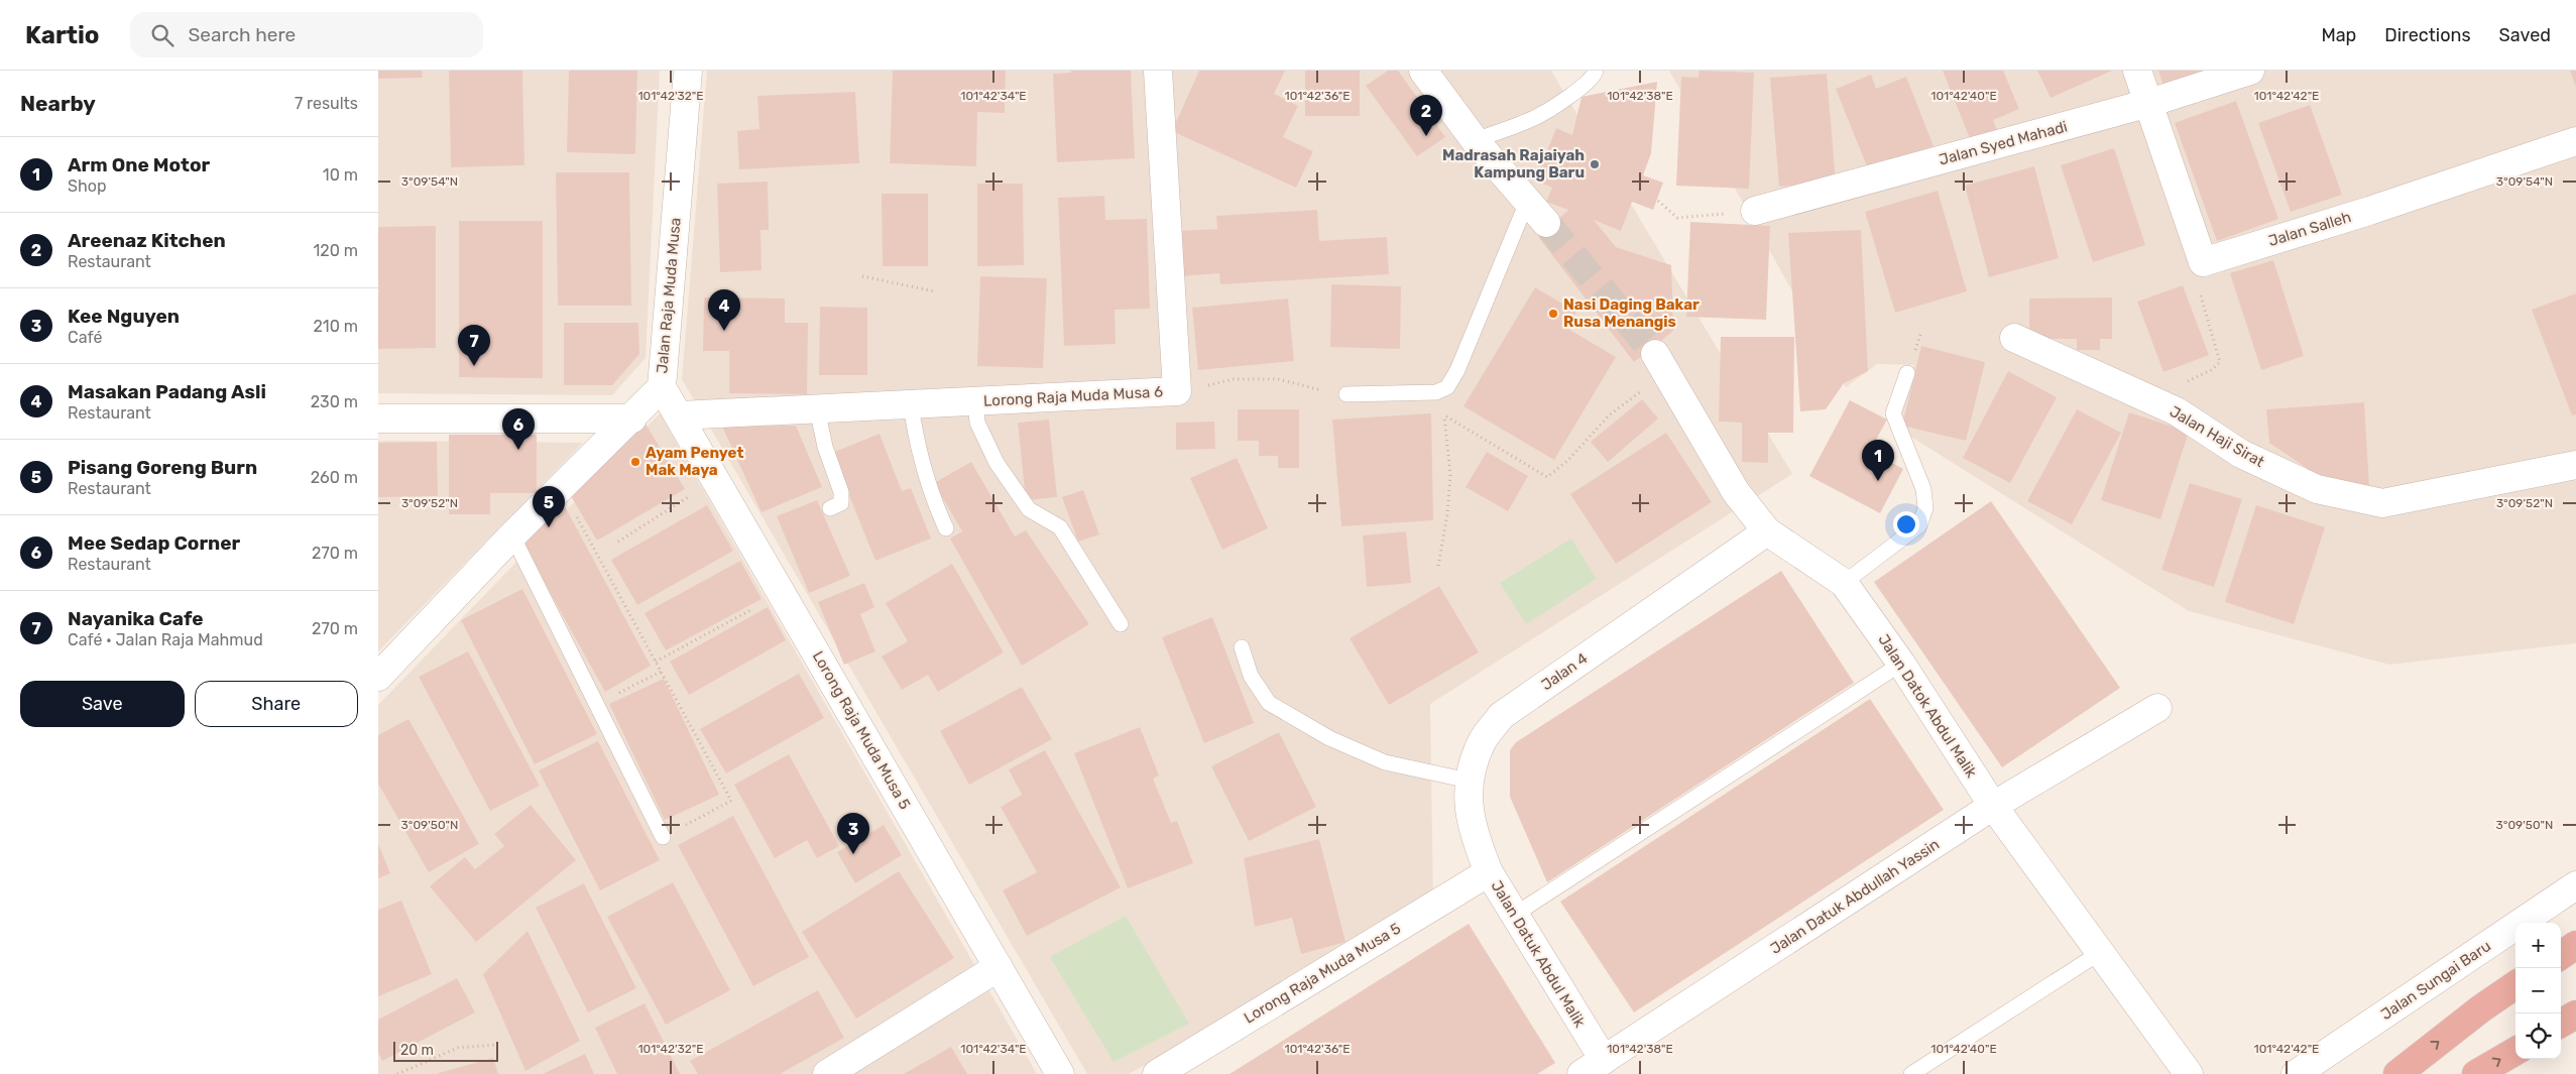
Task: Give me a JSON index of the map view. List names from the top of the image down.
{
  "streets": {
    "street": [
      "Jalan Syed Mahadi",
      "Jalan Salleh",
      "Jalan Raja Muda Musa",
      "Lorong Raja Muda Musa 6",
      "Jalan Haji Sirat",
      "Jalan 4",
      "Jalan Datok Abdul Malik",
      "Lorong Raja Muda Musa 5",
      "Jalan Datuk Abdullah Yassin",
      "Jalan Datuk Abdul Malik",
      "Jalan Sungai Baru"
    ]
  },
  "crossings": [
    ["Jalan Raja Muda Musa", "Lorong Raja Muda Musa 5"],
    ["Lorong Raja Muda Musa 6", "Lorong Raja Muda Musa 5"],
    ["Jalan 4", "Jalan Datok Abdul Malik"],
    ["Jalan 4", "Lorong Raja Muda Musa 5"],
    ["Jalan 4", "Jalan Datuk Abdul Malik"],
    ["Jalan Datok Abdul Malik", "Jalan Datuk Abdullah Yassin"],
    ["Lorong Raja Muda Musa 5", "Jalan Datuk Abdul Malik"],
    ["Jalan Datuk Abdullah Yassin", "Jalan Datuk Abdul Malik"]
  ],
  "places": ["Madrasah Rajaiyah Kampung Baru", "Nasi Daging Bakar Rusa Menangis", "Ayam Penyet Mak Maya"],
  "scale_bar": "20 m",
  "page": {
    "header": "Kartio",
    "search": "Search here",
    "nav": ["Map", "Directions", "Saved"],
    "heading": ["Nearby", "7 results"],
    "pins": [
      "2",
      "4",
      "7",
      "6",
      "1",
      "5",
      "3"
    ],
    "list": [
      {
        "mark": "1",
        "name": "Arm One Motor",
        "note": "Shop",
        "value": "10 m"
      },
      {
        "mark": "2",
        "name": "Areenaz Kitchen",
        "note": "Restaurant",
        "value": "120 m"
      },
      {
        "mark": "3",
        "name": "Kee Nguyen",
        "note": "Café",
        "value": "210 m"
      },
      {
        "mark": "4",
        "name": "Masakan Padang Asli",
        "note": "Restaurant",
        "value": "230 m"
      },
      {
        "mark": "5",
        "name": "Pisang Goreng Burn",
        "note": "Restaurant",
        "value": "260 m"
      },
      {
        "mark": "6",
        "name": "Mee Sedap Corner",
        "note": "Restaurant",
        "value": "270 m"
      },
      {
        "mark": "7",
        "name": "Nayanika Cafe",
        "note": "Café · Jalan Raja Mahmud",
        "value": "270 m"
      }
    ],
    "buttons": ["Save", "Share"],
    "map_buttons": ["+", "−"],
    "scale": "20 m"
  },
  "coordinates": [
    "101°42'32\"E",
    "101°42'34\"E",
    "101°42'36\"E",
    "101°42'38\"E",
    "101°42'40\"E",
    "101°42'42\"E",
    "3°09'54\"N",
    "3°09'52\"N",
    "3°09'50\"N"
  ]
}
